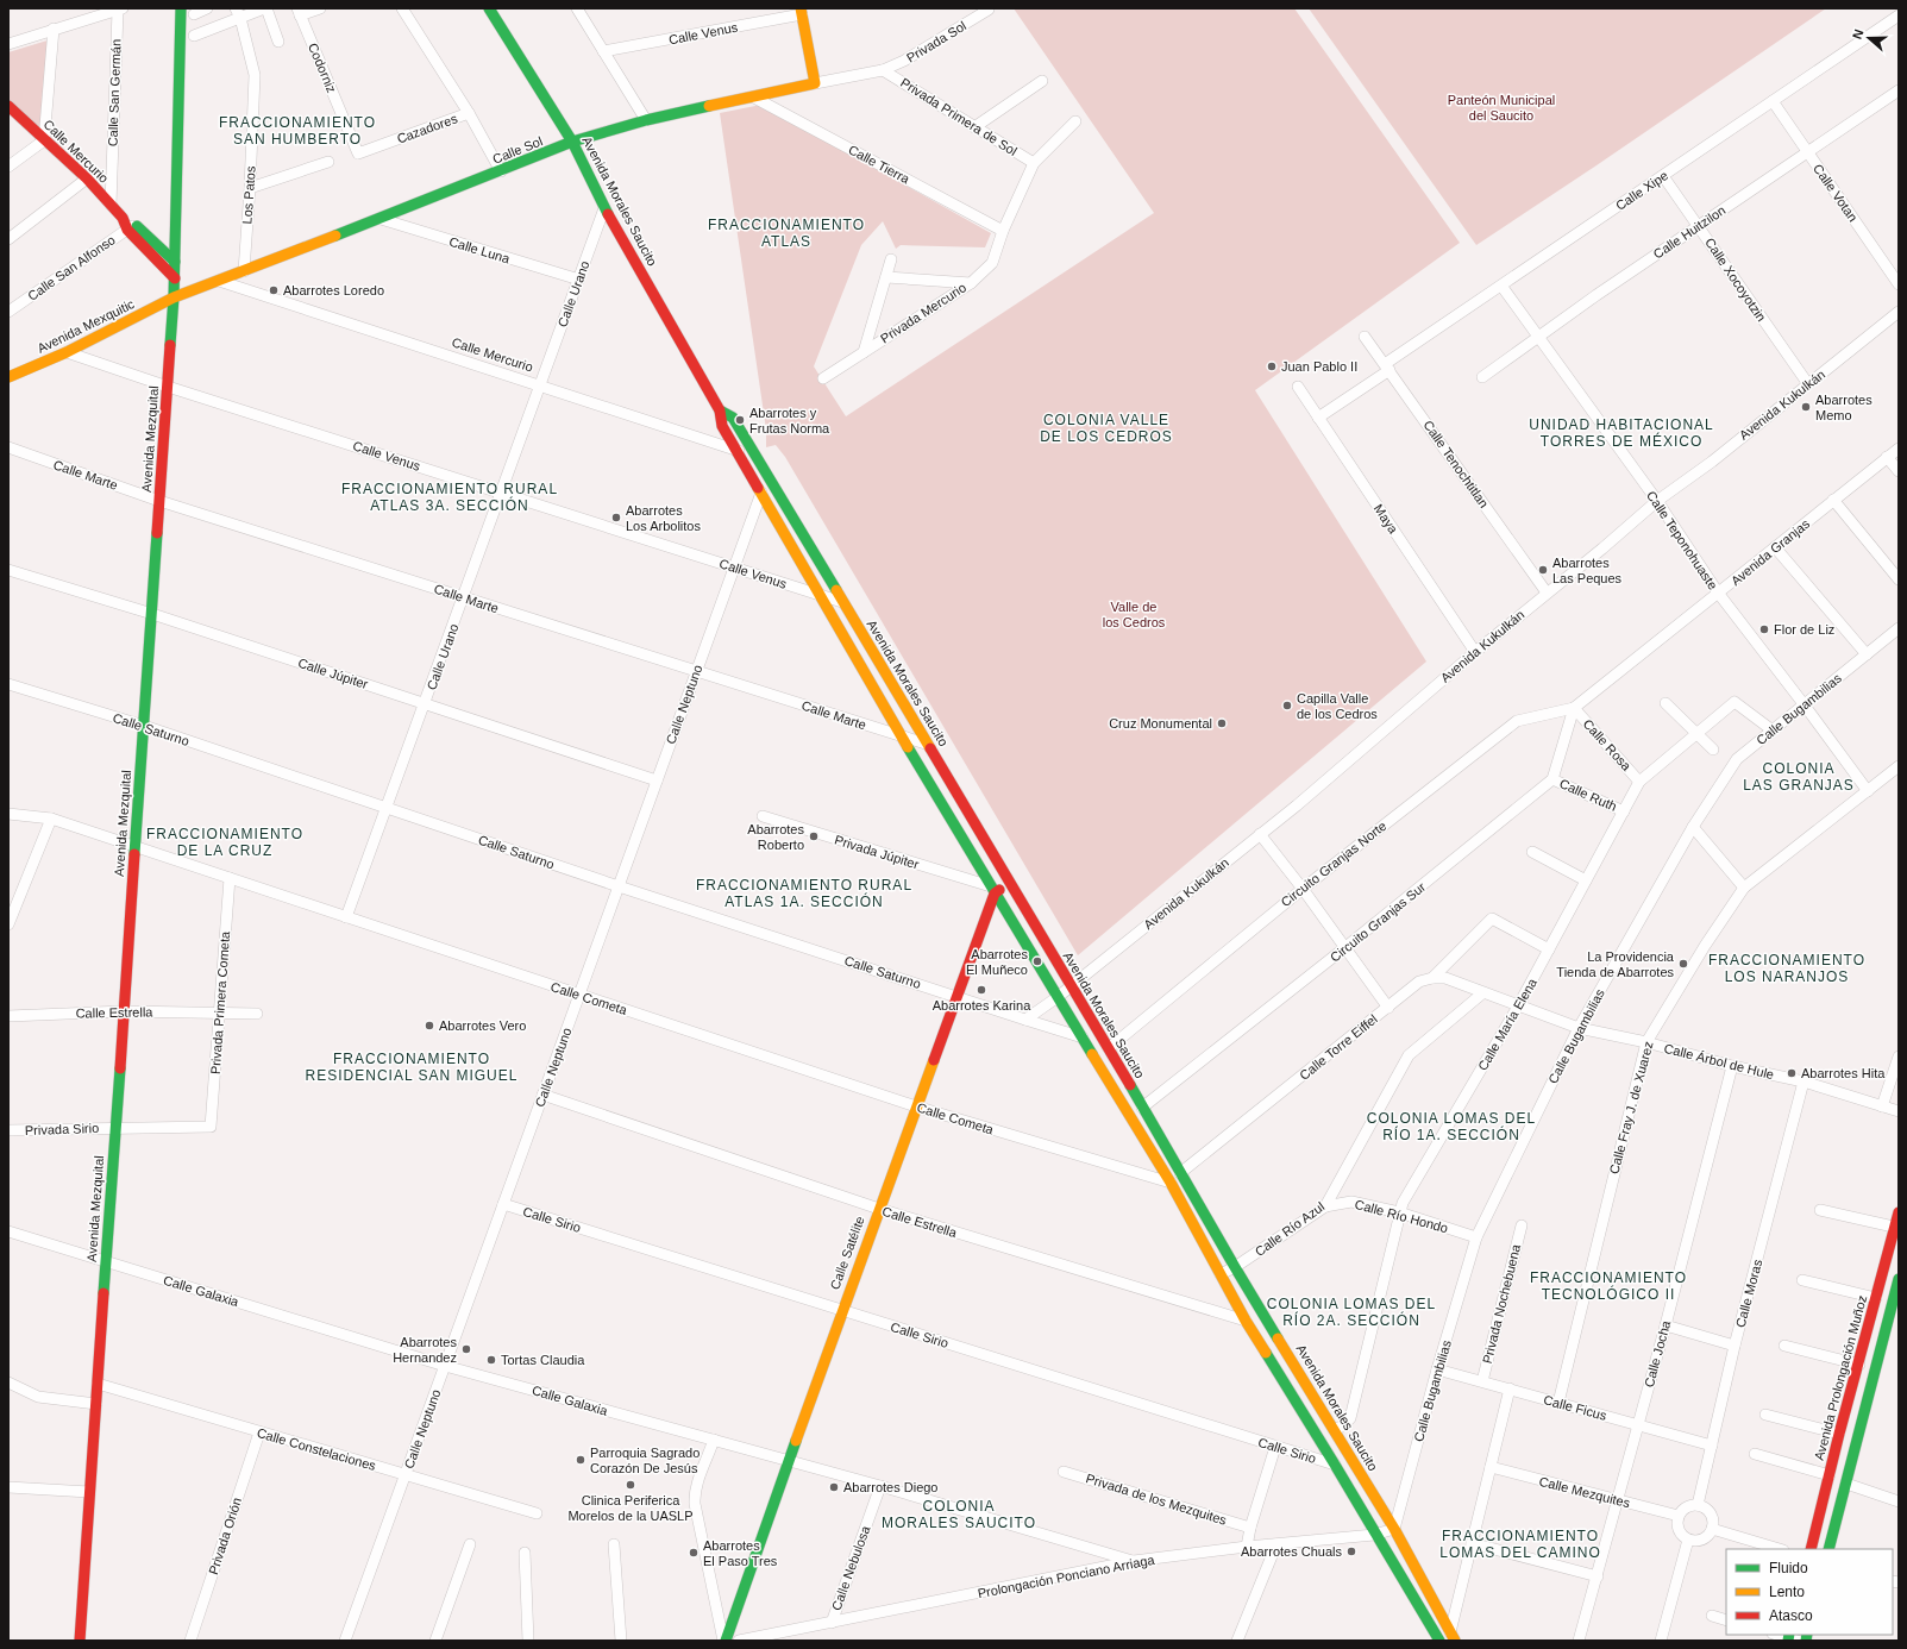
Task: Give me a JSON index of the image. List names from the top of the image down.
{
  "streets": {
    "main road": [
      "Calle Sol",
      "Calle Mercurio",
      "Avenida Morales Saucito",
      "Avenida Mexquitic",
      "Avenida Mezquital",
      "Calle Satélite",
      "Avenida Prolongación Muñoz"
    ],
    "street": [
      "Calle Venus",
      "Privada Sol",
      "Codorniz",
      "Calle San Germán",
      "Privada Primera de Sol",
      "Cazadores",
      "Calle Tierra",
      "Calle Xipe",
      "Calle Votan",
      "Los Patos",
      "Calle Huitzilon",
      "Calle Luna",
      "Calle San Alfonso",
      "Calle Xocoyotzin",
      "Calle Urano",
      "Privada Mercurio",
      "Avenida Kukulkán",
      "Calle Tenochtitlan",
      "Calle Marte",
      "Maya",
      "Calle Teponohuaste",
      "Avenida Granjas",
      "Calle Júpiter",
      "Calle Neptuno",
      "Calle Bugambilias",
      "Calle Saturno",
      "Calle Rosa",
      "Calle Ruth",
      "Privada Júpiter",
      "Circuito Granjas Norte",
      "Circuito Granjas Sur",
      "Calle Cometa",
      "Privada Primera Cometa",
      "Calle Estrella",
      "Calle María Elena",
      "Calle Torre Eiffel",
      "Calle Árbol de Hule",
      "Calle Fray J. de Xuarez",
      "Privada Sirio",
      "Calle Río Hondo",
      "Calle Sirio",
      "Calle Río Azul",
      "Calle Galaxia",
      "Calle Moras",
      "Privada Nochebuena",
      "Calle Jocha",
      "Calle Ficus",
      "Calle Constelaciones",
      "Calle Mezquites",
      "Privada de los Mezquites",
      "Privada Orión",
      "Calle Nebulosa",
      "Prolongación Ponciano Arriaga"
    ]
  },
  "crossings": [
    ["Calle Venus", "Avenida Morales Saucito"],
    ["Calle Venus", "Calle Urano"],
    ["Calle Venus", "Avenida Mexquitic"],
    ["Calle Venus", "Avenida Mezquital"],
    ["Calle Venus", "Calle Neptuno"],
    ["Privada Sol", "Privada Primera de Sol"],
    ["Privada Sol", "Calle Sol"],
    ["Codorniz", "Cazadores"],
    ["Calle San Germán", "Calle Mercurio"],
    ["Privada Primera de Sol", "Calle Sol"],
    ["Privada Primera de Sol", "Privada Mercurio"],
    ["Calle Sol", "Calle Mercurio"],
    ["Calle Sol", "Calle Tierra"],
    ["Calle Sol", "Los Patos"],
    ["Calle Sol", "Avenida Morales Saucito"],
    ["Calle Sol", "Calle Luna"],
    ["Calle Sol", "Avenida Mexquitic"],
    ["Calle Sol", "Avenida Mezquital"],
    ["Calle Mercurio", "Avenida Morales Saucito"],
    ["Calle Mercurio", "Calle San Alfonso"],
    ["Calle Mercurio", "Calle Urano"],
    ["Calle Mercurio", "Avenida Mezquital"],
    ["Calle Tierra", "Privada Mercurio"],
    ["Calle Xipe", "Calle Votan"],
    ["Calle Xipe", "Calle Xocoyotzin"],
    ["Calle Xipe", "Calle Tenochtitlan"],
    ["Calle Xipe", "Maya"],
    ["Calle Xipe", "Calle Teponohuaste"],
    ["Calle Votan", "Calle Huitzilon"],
    ["Avenida Morales Saucito", "Calle Urano"],
    ["Avenida Morales Saucito", "Avenida Kukulkán"],
    ["Avenida Morales Saucito", "Calle Marte"],
    ["Avenida Morales Saucito", "Calle Neptuno"],
    ["Avenida Morales Saucito", "Calle Bugambilias"],
    ["Avenida Morales Saucito", "Calle Saturno"],
    ["Avenida Morales Saucito", "Privada Júpiter"],
    ["Avenida Morales Saucito", "Circuito Granjas Norte"],
    ["Avenida Morales Saucito", "Circuito Granjas Sur"],
    ["Avenida Morales Saucito", "Calle Cometa"],
    ["Avenida Morales Saucito", "Calle Estrella"],
    ["Avenida Morales Saucito", "Calle María Elena"],
    ["Avenida Morales Saucito", "Calle Torre Eiffel"],
    ["Avenida Morales Saucito", "Calle Sirio"],
    ["Avenida Morales Saucito", "Calle Río Azul"],
    ["Avenida Morales Saucito", "Calle Satélite"],
    ["Avenida Morales Saucito", "Prolongación Ponciano Arriaga"],
    ["Calle Huitzilon", "Calle Xocoyotzin"],
    ["Calle Huitzilon", "Calle Teponohuaste"],
    ["Calle Luna", "Calle Urano"],
    ["Calle Xocoyotzin", "Avenida Kukulkán"],
    ["Calle Urano", "Calle Marte"],
    ["Calle Urano", "Calle Júpiter"],
    ["Calle Urano", "Calle Saturno"],
    ["Calle Urano", "Calle Cometa"],
    ["Avenida Mexquitic", "Avenida Mezquital"],
    ["Avenida Kukulkán", "Calle Tenochtitlan"],
    ["Avenida Kukulkán", "Maya"],
    ["Avenida Kukulkán", "Calle Teponohuaste"],
    ["Avenida Mezquital", "Calle Marte"],
    ["Avenida Mezquital", "Calle Júpiter"],
    ["Avenida Mezquital", "Calle Saturno"],
    ["Avenida Mezquital", "Calle Cometa"],
    ["Avenida Mezquital", "Calle Estrella"],
    ["Avenida Mezquital", "Privada Sirio"],
    ["Avenida Mezquital", "Calle Galaxia"],
    ["Avenida Mezquital", "Calle Constelaciones"],
    ["Calle Marte", "Calle Neptuno"],
    ["Calle Teponohuaste", "Avenida Granjas"],
    ["Calle Teponohuaste", "Calle Bugambilias"],
    ["Calle Teponohuaste", "Calle Fray J. de Xuarez"],
    ["Avenida Granjas", "Calle Rosa"],
    ["Avenida Granjas", "Circuito Granjas Norte"],
    ["Calle Júpiter", "Calle Neptuno"],
    ["Calle Neptuno", "Calle Saturno"],
    ["Calle Neptuno", "Calle Cometa"],
    ["Calle Neptuno", "Calle Estrella"],
    ["Calle Neptuno", "Calle Sirio"],
    ["Calle Neptuno", "Calle Galaxia"],
    ["Calle Neptuno", "Calle Constelaciones"],
    ["Calle Bugambilias", "Calle María Elena"],
    ["Calle Bugambilias", "Calle Árbol de Hule"],
    ["Calle Bugambilias", "Calle Río Hondo"],
    ["Calle Bugambilias", "Calle Ficus"],
    ["Calle Bugambilias", "Prolongación Ponciano Arriaga"],
    ["Calle Saturno", "Calle Satélite"],
    ["Calle Rosa", "Circuito Granjas Norte"],
    ["Calle Rosa", "Calle María Elena"],
    ["Calle Ruth", "Circuito Granjas Sur"],
    ["Calle Ruth", "Calle María Elena"],
    ["Privada Júpiter", "Calle Satélite"],
    ["Calle Cometa", "Privada Primera Cometa"],
    ["Calle Cometa", "Calle Satélite"],
    ["Privada Primera Cometa", "Calle Estrella"],
    ["Privada Primera Cometa", "Privada Sirio"],
    ["Calle Estrella", "Calle Satélite"],
    ["Calle María Elena", "Calle Torre Eiffel"],
    ["Calle María Elena", "Calle Árbol de Hule"],
    ["Calle María Elena", "Calle Río Hondo"],
    ["Calle Torre Eiffel", "Calle Árbol de Hule"],
    ["Calle Árbol de Hule", "Calle Fray J. de Xuarez"],
    ["Calle Árbol de Hule", "Calle Río Azul"],
    ["Calle Árbol de Hule", "Calle Moras"],
    ["Calle Árbol de Hule", "Calle Jocha"],
    ["Calle Fray J. de Xuarez", "Calle Ficus"],
    ["Calle Río Hondo", "Calle Río Azul"],
    ["Calle Sirio", "Calle Satélite"],
    ["Calle Satélite", "Calle Galaxia"],
    ["Calle Galaxia", "Calle Nebulosa"],
    ["Calle Galaxia", "Prolongación Ponciano Arriaga"],
    ["Calle Moras", "Calle Ficus"],
    ["Calle Moras", "Calle Mezquites"],
    ["Privada Nochebuena", "Calle Ficus"],
    ["Calle Jocha", "Calle Ficus"],
    ["Calle Jocha", "Calle Mezquites"],
    ["Calle Constelaciones", "Privada Orión"],
    ["Calle Nebulosa", "Prolongación Ponciano Arriaga"]
  ],
  "districts": [
    "FRACCIONAMIENTO SAN HUMBERTO",
    "FRACCIONAMIENTO ATLAS",
    "COLONIA VALLE DE LOS CEDROS",
    "UNIDAD HABITACIONAL TORRES DE MÉXICO",
    "FRACCIONAMIENTO RURAL ATLAS 3A. SECCIÓN",
    "COLONIA LAS GRANJAS",
    "FRACCIONAMIENTO DE LA CRUZ",
    "FRACCIONAMIENTO RURAL ATLAS 1A. SECCIÓN",
    "FRACCIONAMIENTO LOS NARANJOS",
    "FRACCIONAMIENTO RESIDENCIAL SAN MIGUEL",
    "COLONIA LOMAS DEL RÍO 1A. SECCIÓN",
    "FRACCIONAMIENTO TECNOLÓGICO II",
    "COLONIA LOMAS DEL RÍO 2A. SECCIÓN",
    "COLONIA MORALES SAUCITO",
    "FRACCIONAMIENTO LOMAS DEL CAMINO"
  ],
  "parks": ["Panteón Municipal del Saucito", "Valle de los Cedros"],
  "places": [
    "Abarrotes Loredo",
    "Juan Pablo II",
    "Abarrotes Memo",
    "Abarrotes y Frutas Norma",
    "Abarrotes Los Arbolitos",
    "Abarrotes Las Peques",
    "Flor de Liz",
    "Capilla Valle de los Cedros",
    "Cruz Monumental",
    "Abarrotes Roberto",
    "Abarrotes El Muñeco",
    "La Providencia Tienda de Abarrotes",
    "Abarrotes Karina",
    "Abarrotes Vero",
    "Abarrotes Hita",
    "Abarrotes Hernandez",
    "Tortas Claudia",
    "Parroquia Sagrado Corazón De Jesús",
    "Clinica Periferica Morelos de la UASLP",
    "Abarrotes Diego",
    "Abarrotes Chuals",
    "Abarrotes El Paso Tres"
  ],
  "legend": ["Fluido", "Lento", "Atasco"],
  "north": "left"
}
